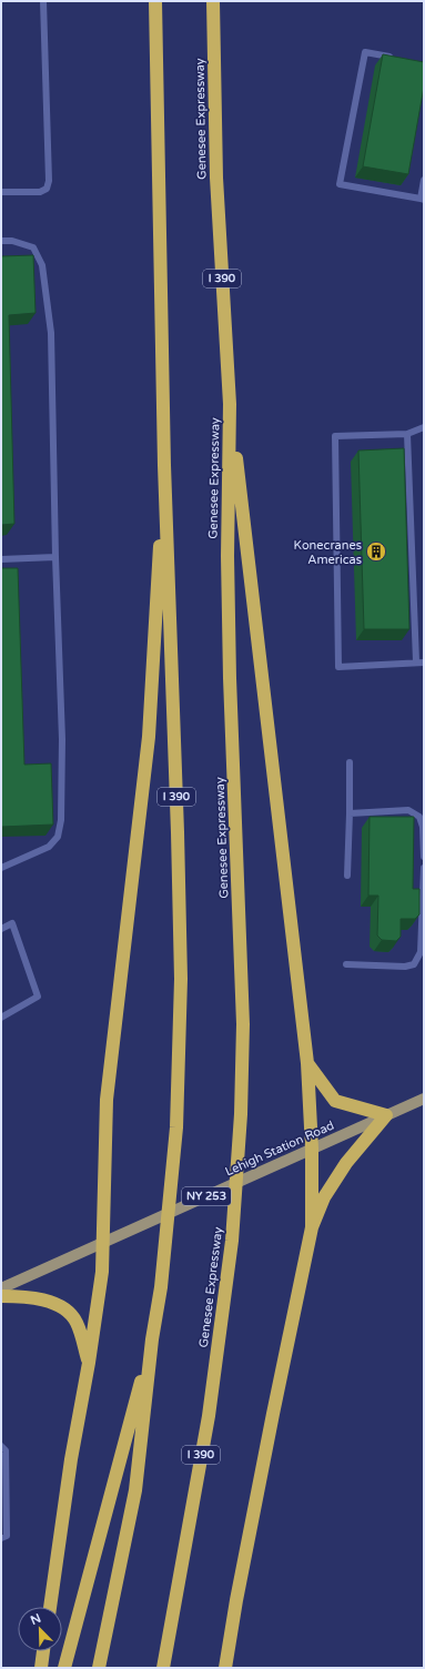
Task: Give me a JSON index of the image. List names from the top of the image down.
{
  "streets": {
    "highway": ["Genesee Expressway", "I 390"],
    "main road": ["Lehigh Station Road", "NY 253"]
  },
  "places": {
    "building": ["Konecranes Americas"]
  },
  "north": "top left"
}
